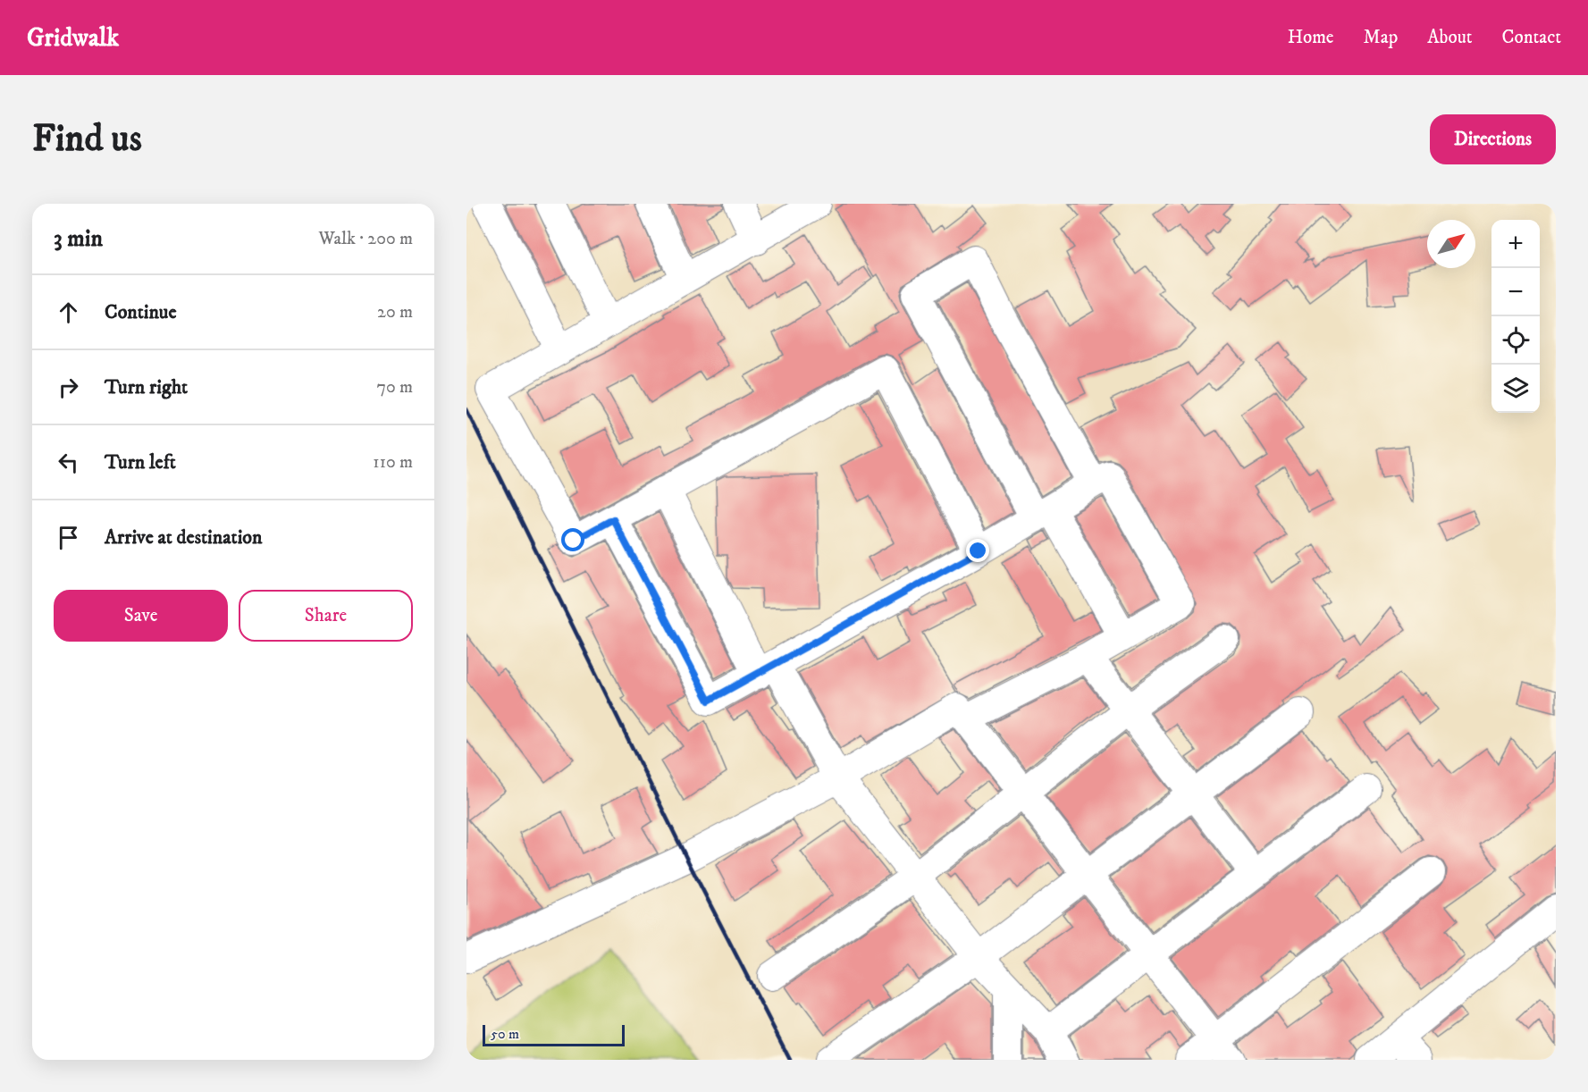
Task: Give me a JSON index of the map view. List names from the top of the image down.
{
  "scale_bar": "50 m",
  "north": "top right",
  "page": {
    "header": "Gridwalk",
    "nav": [
      "Home",
      "Map",
      "About",
      "Contact"
    ],
    "buttons": [
      "Directions",
      ["Save", "Share"]
    ],
    "title": "Find us",
    "heading": ["3 min", "Walk · 200 m"],
    "map_buttons": ["+", "−"],
    "list": [
      ["Continue", "20 m"],
      ["Turn right", "70 m"],
      ["Turn left", "110 m"],
      "Arrive at destination"
    ],
    "scale": "50 m"
  }
}
